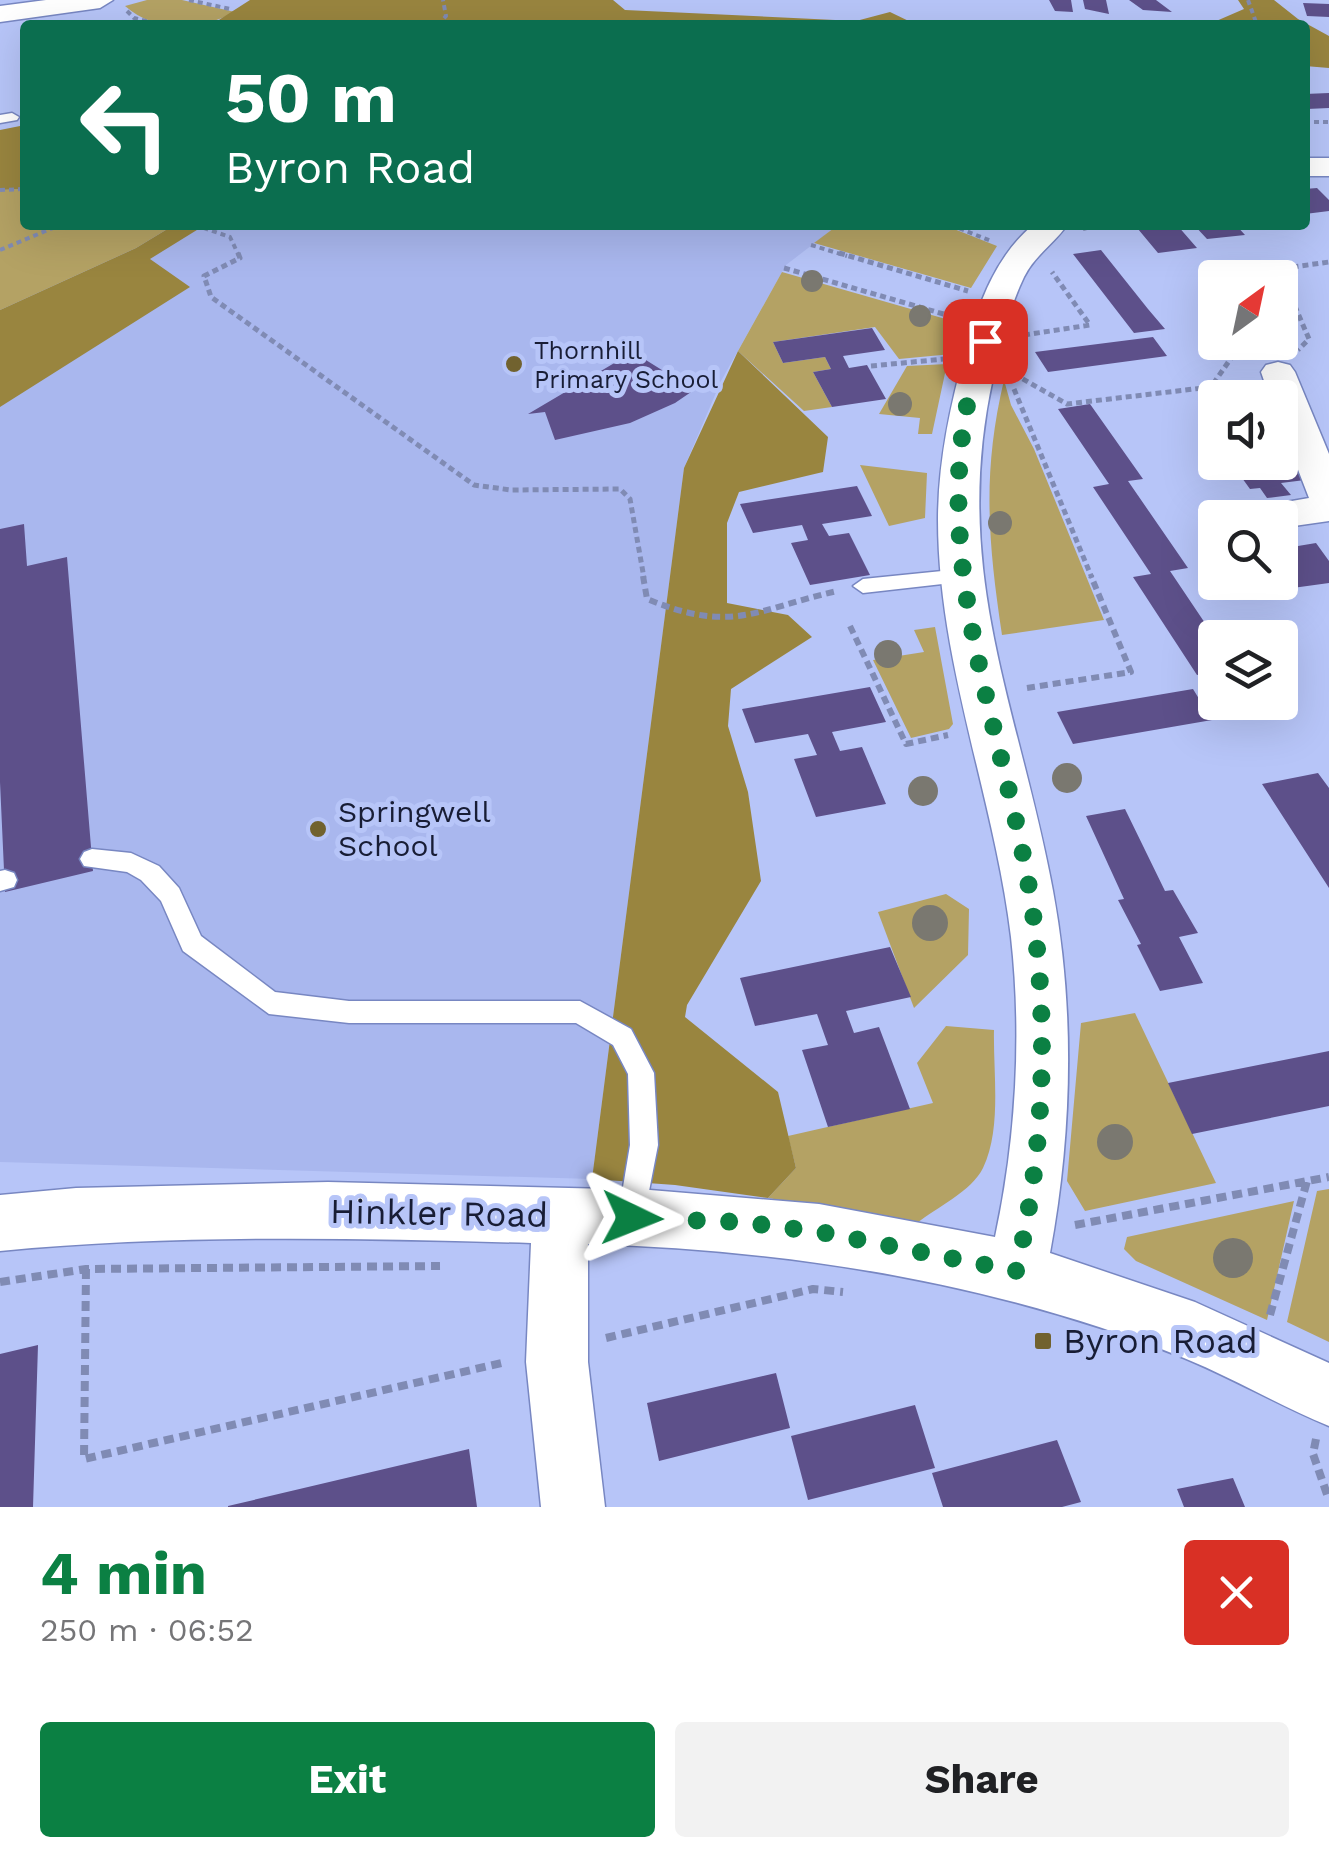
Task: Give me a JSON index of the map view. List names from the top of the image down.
{
  "streets": {
    "street": ["Hinkler Road"]
  },
  "places": {
    "other": ["Thornhill Primary School", "Springwell School"],
    "transit": ["Byron Road"]
  },
  "north": "top right",
  "page": {
    "turn": ["50 m", "Byron Road"],
    "heading": ["4 min", "250 m · 06:52"],
    "buttons": ["Exit", "Share"]
  }
}
